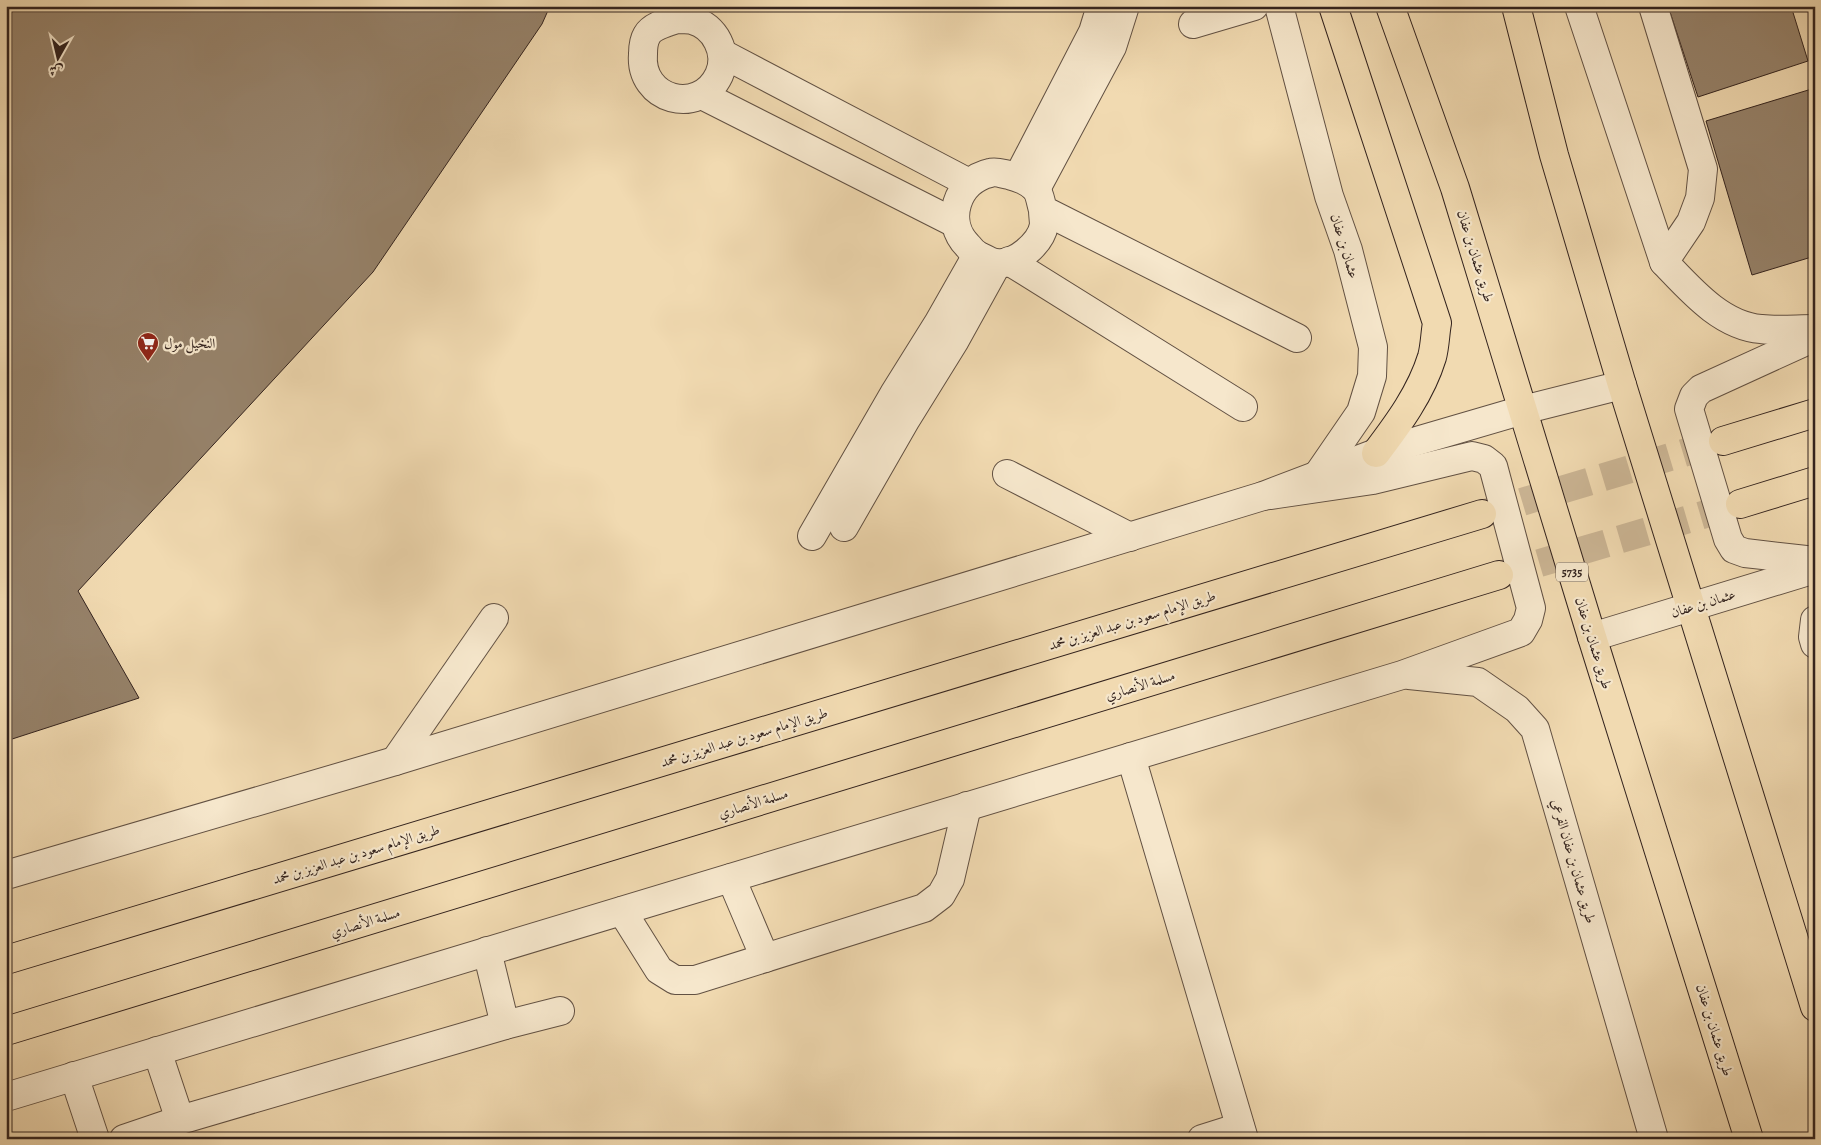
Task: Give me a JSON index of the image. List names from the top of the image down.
{
  "streets": {
    "main road": [
      "طريق عثمان بن عفان",
      "5735",
      "طريق الإمام سعود بن عبد العزيز بن محمد",
      "مسلمة الأنصاري"
    ],
    "street": ["عثمان بن عفان", "طريق عثمان بن عفان الفرعي"]
  },
  "crossings": [
    ["عثمان بن عفان", "طريق عثمان بن عفان"]
  ],
  "places": {
    "supermarket": ["النخيل مول"]
  },
  "north": "bottom"
}
